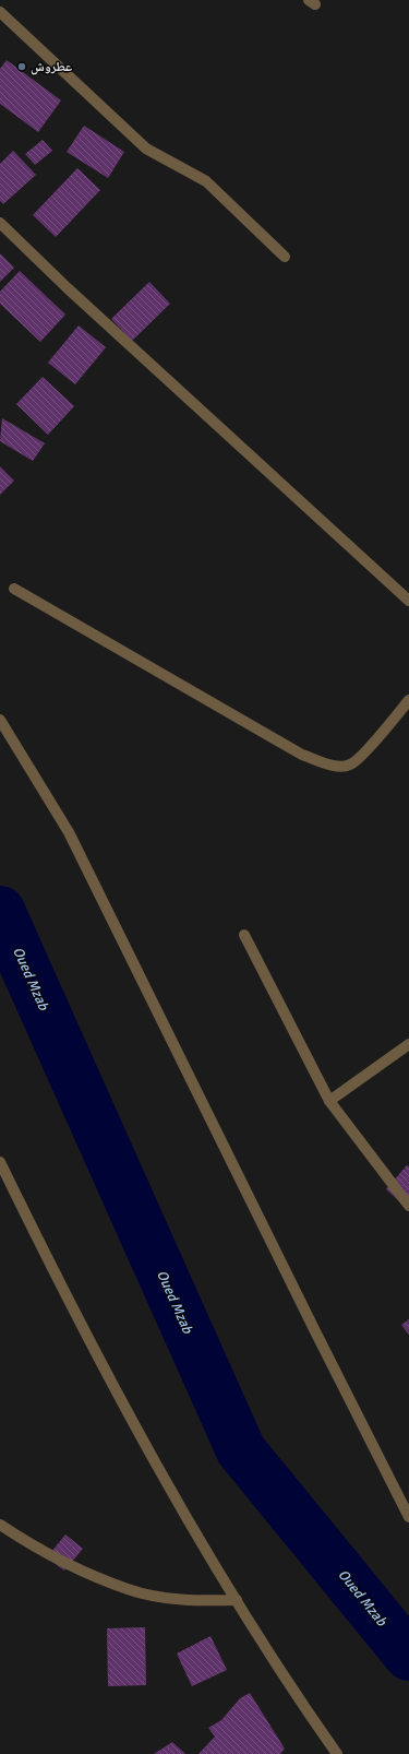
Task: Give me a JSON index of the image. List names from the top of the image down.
{
  "water": ["Oued Mzab"],
  "places": ["عطروش"]
}
